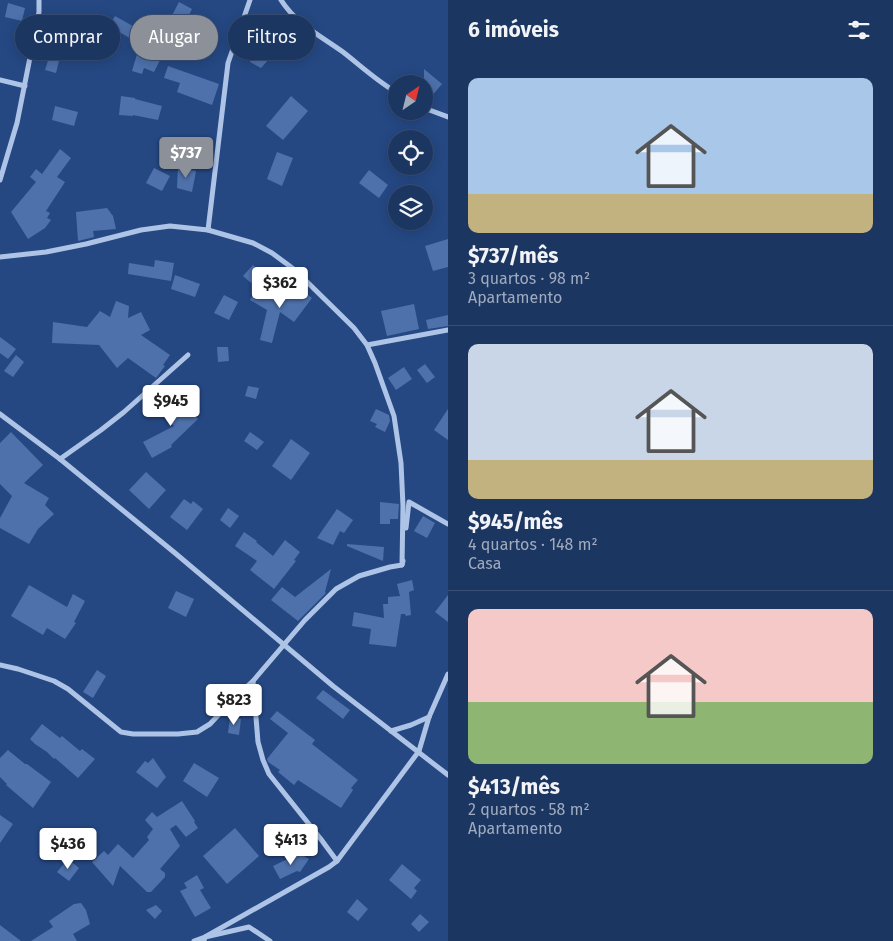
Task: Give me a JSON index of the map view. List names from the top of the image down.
{
  "north": "top right",
  "page": {
    "heading": "6 imóveis",
    "chip": ["Comprar", "Alugar", "Filtros"],
    "list": [
      {
        "name": "$737/mês",
        "note": "3 quartos · 98 m² · Apartamento"
      },
      {
        "name": "$945/mês",
        "note": "4 quartos · 148 m² · Casa"
      },
      {
        "name": "$413/mês",
        "note": "2 quartos · 58 m² · Apartamento"
      }
    ],
    "price": [
      "$737",
      "$362",
      "$945",
      "$823",
      "$413",
      "$436"
    ]
  }
}
